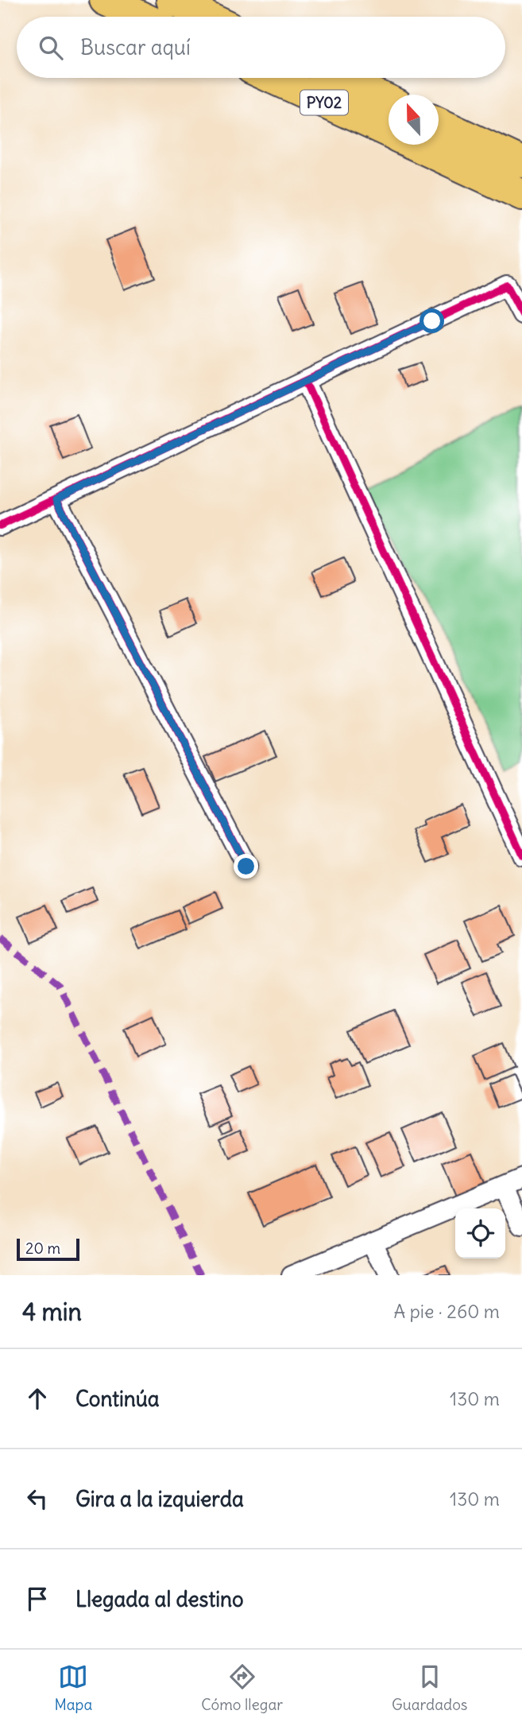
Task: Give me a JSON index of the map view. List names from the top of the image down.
{
  "streets": {
    "highway": ["PY02"]
  },
  "scale_bar": "20 m",
  "north": "top",
  "page": {
    "search": "Buscar aquí",
    "scale": "20 m",
    "heading": ["4 min", "A pie · 260 m"],
    "list": [
      ["Continúa", "130 m"],
      ["Gira a la izquierda", "130 m"],
      "Llegada al destino"
    ],
    "nav": ["Mapa", "Cómo llegar", "Guardados"]
  }
}
